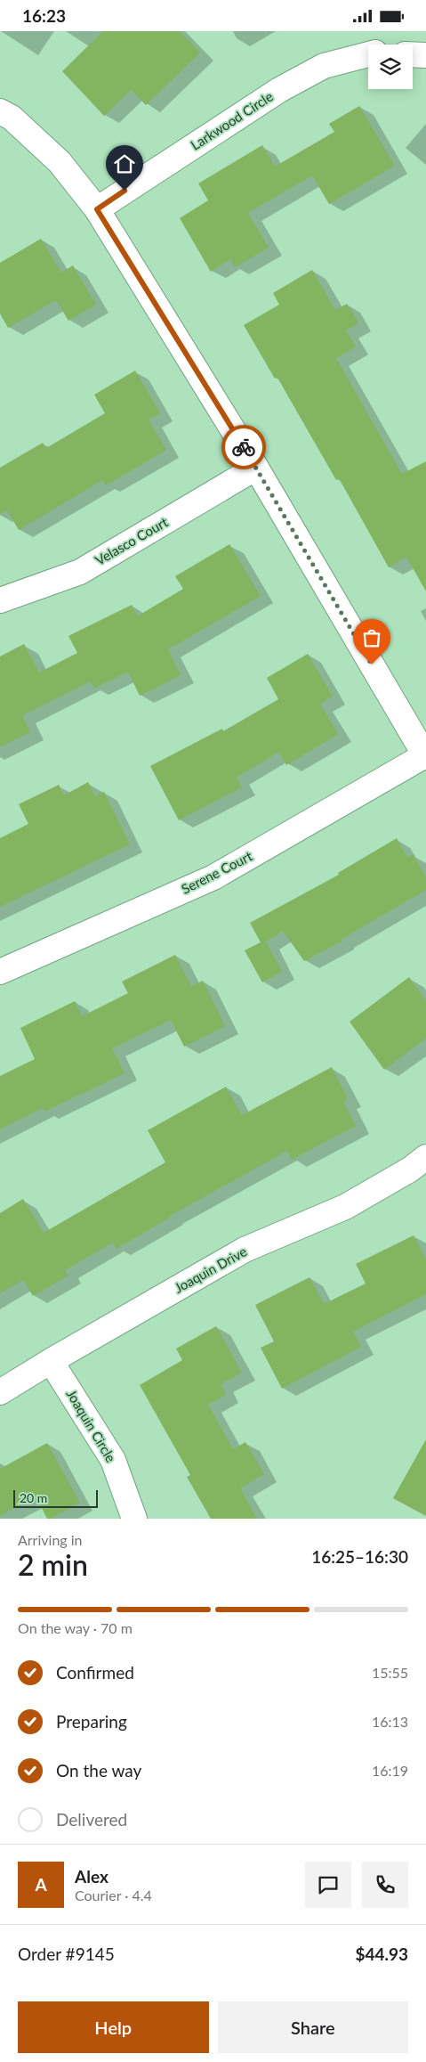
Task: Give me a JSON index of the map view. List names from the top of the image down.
{
  "streets": {
    "street": [
      "Larkwood Circle",
      "Velasco Court",
      "Serene Court",
      "Joaquin Drive",
      "Joaquin Circle"
    ]
  },
  "crossings": [
    ["Joaquin Drive", "Joaquin Circle"]
  ],
  "scale_bar": "20 m",
  "page": {
    "status": "16:23",
    "scale": "20 m",
    "heading": ["2 min", "Arriving in", "16:25–16:30"],
    "panel": [
      "Alex",
      "Courier · 4.4",
      "Order #9145",
      "$44.93"
    ],
    "bar": "On the way · 70 m",
    "list": [
      ["Confirmed", "15:55"],
      ["Preparing", "16:13"],
      ["On the way", "16:19"],
      "Delivered"
    ],
    "round": "A",
    "buttons": ["Help", "Share"]
  }
}
